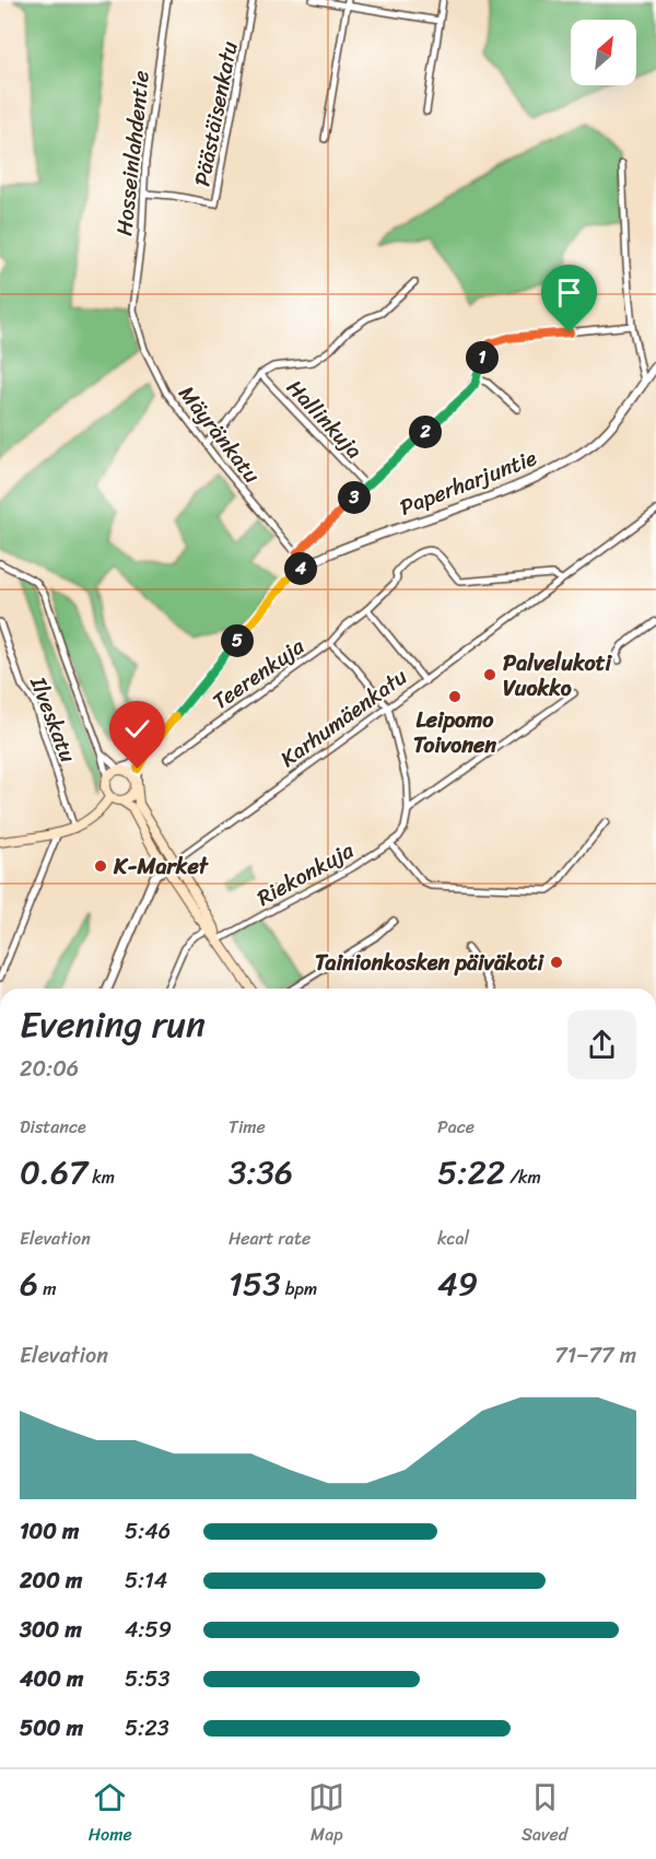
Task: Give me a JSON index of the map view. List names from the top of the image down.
{
  "streets": {
    "street": [
      "Päästäisenkatu",
      "Hosseinlahdentie",
      "Hallinkuja",
      "Mäyränkatu",
      "Paperharjuntie",
      "Teerenkuja",
      "Karhumäenkatu",
      "Ilveskatu",
      "Riekonkuja"
    ]
  },
  "crossings": [
    ["Päästäisenkatu", "Hosseinlahdentie"],
    ["Hosseinlahdentie", "Mäyränkatu"],
    ["Mäyränkatu", "Paperharjuntie"],
    ["Teerenkuja", "Karhumäenkatu"]
  ],
  "places": [
    "Palvelukoti Vuokko",
    "Leipomo Toivonen",
    "K-Market",
    "Tainionkosken päiväkoti"
  ],
  "north": "top right",
  "page": {
    "pins": [
      "1",
      "2",
      "3",
      "4",
      "5"
    ],
    "heading": ["Evening run", "20:06"],
    "stats": [
      ["Distance", "0.67 km"],
      ["Time", "3:36"],
      ["Pace", "5:22 /km"],
      ["Elevation", "6 m"],
      ["Heart rate", "153 bpm"],
      ["kcal", "49"]
    ],
    "chart": ["Elevation", "71–77 m"],
    "list": [
      {
        "name": "100 m",
        "note": "5:46"
      },
      {
        "name": "200 m",
        "note": "5:14"
      },
      {
        "name": "300 m",
        "note": "4:59"
      },
      {
        "name": "400 m",
        "note": "5:53"
      },
      {
        "name": "500 m",
        "note": "5:23"
      }
    ],
    "tabs": ["Home", "Map", "Saved"]
  }
}
